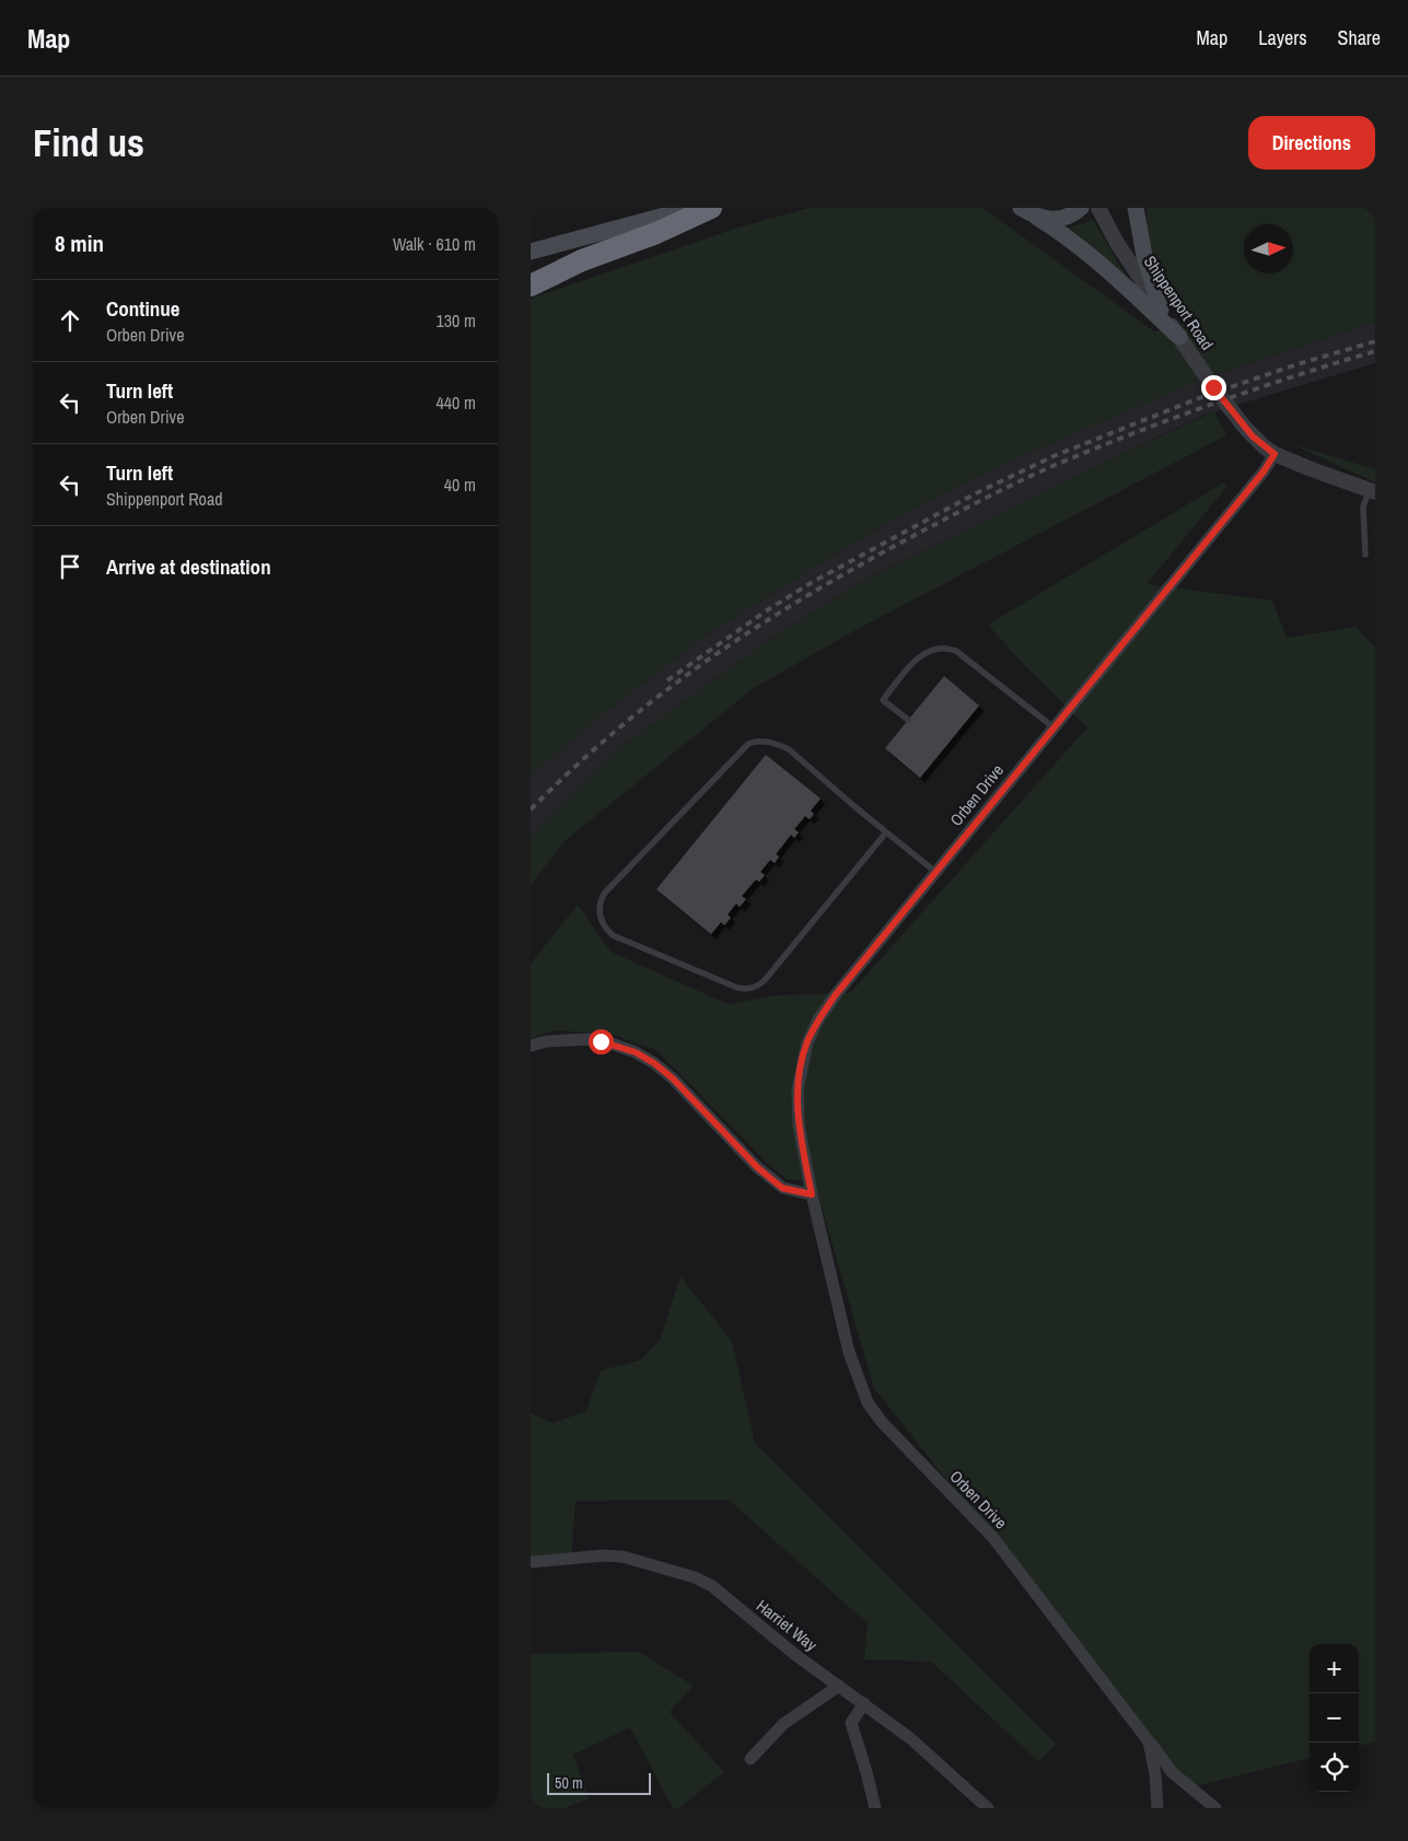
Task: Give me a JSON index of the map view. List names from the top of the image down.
{
  "streets": {
    "street": ["Shippenport Road", "Orben Drive", "Harriet Way"]
  },
  "crossings": [
    ["Shippenport Road", "Orben Drive"]
  ],
  "scale_bar": "50 m",
  "north": "right",
  "page": {
    "header": "Map",
    "nav": ["Map", "Layers", "Share"],
    "buttons": "Directions",
    "title": "Find us",
    "heading": ["8 min", "Walk · 610 m"],
    "list": [
      ["Continue", "Orben Drive", "130 m"],
      ["Turn left", "Orben Drive", "440 m"],
      ["Turn left", "Shippenport Road", "40 m"],
      "Arrive at destination"
    ],
    "map_buttons": ["+", "−"],
    "scale": "50 m"
  }
}
